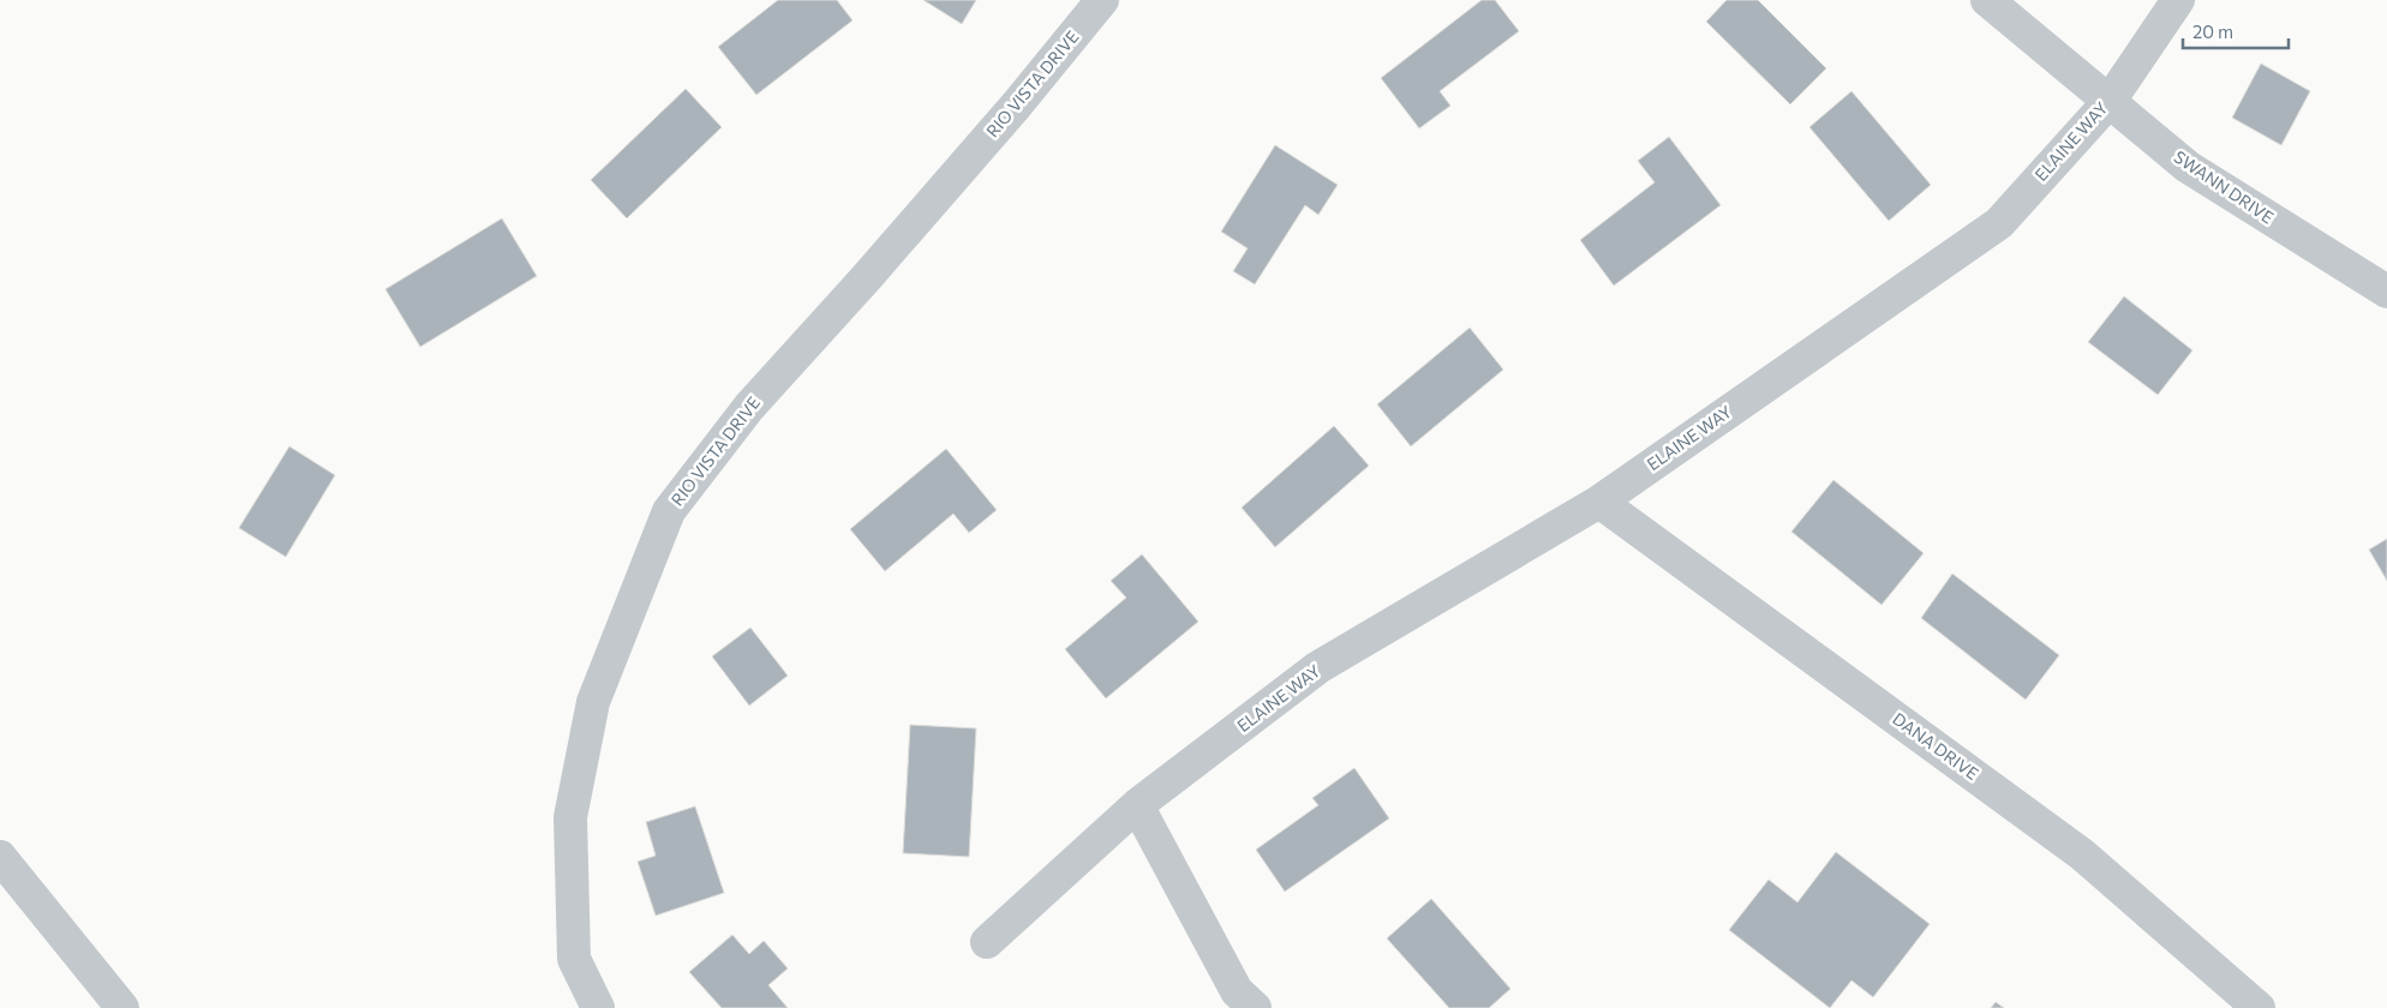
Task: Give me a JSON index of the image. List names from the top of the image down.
{
  "streets": {
    "street": [
      "RIO VISTA DRIVE",
      "ELAINE WAY",
      "SWANN DRIVE",
      "DANA DRIVE"
    ]
  },
  "crossings": [
    ["ELAINE WAY", "SWANN DRIVE"],
    ["ELAINE WAY", "DANA DRIVE"]
  ],
  "scale_bar": "20 m"
}
